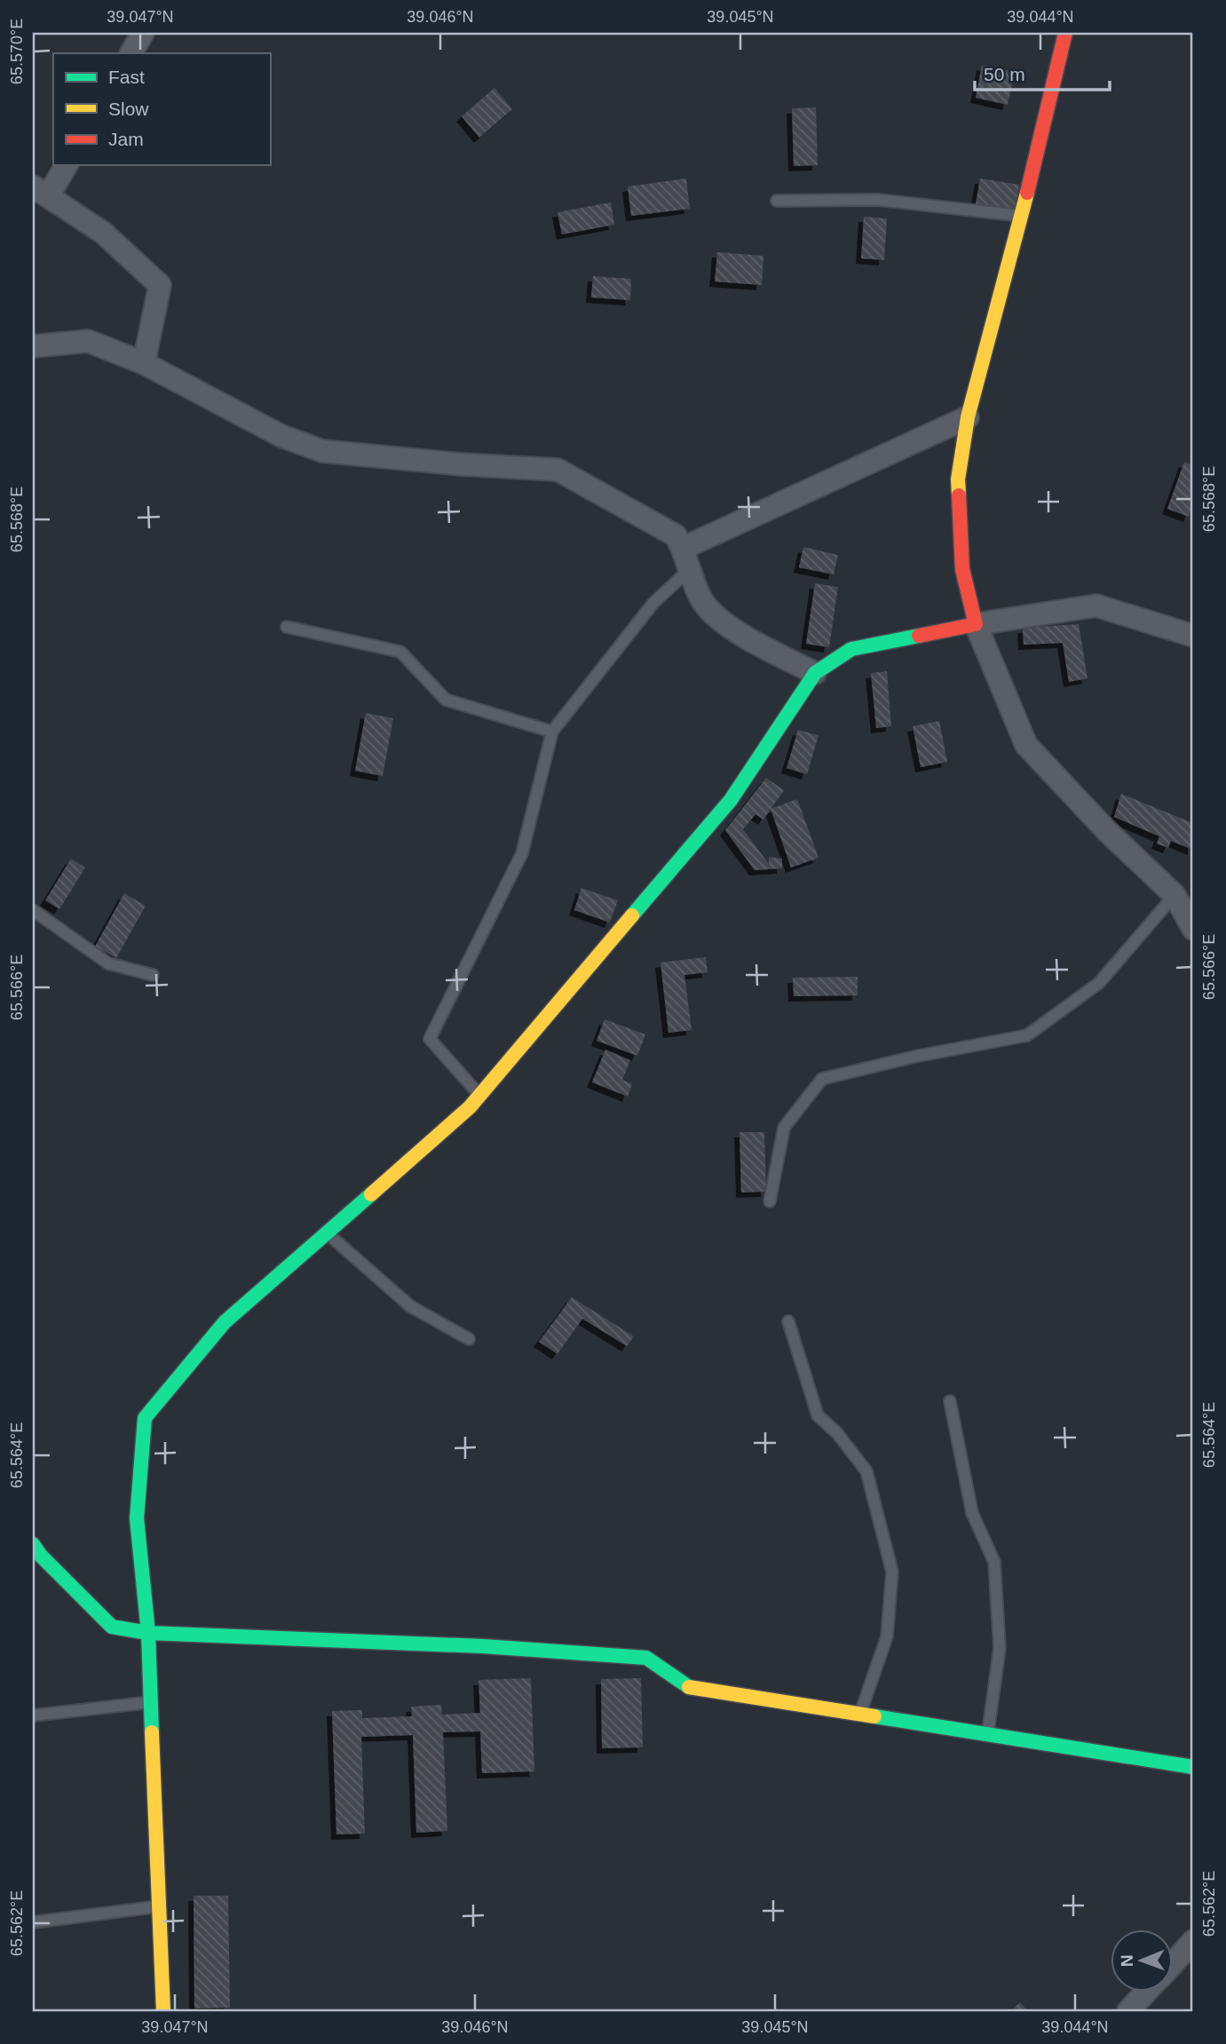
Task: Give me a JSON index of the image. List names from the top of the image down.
{
  "legend": ["Fast", "Slow", "Jam"],
  "scale_bar": "50 m",
  "north": "left",
  "coordinates": [
    "39.047°N",
    "39.046°N",
    "39.045°N",
    "39.044°N",
    "65.570°E",
    "65.568°E",
    "65.566°E",
    "65.564°E",
    "65.562°E"
  ]
}
